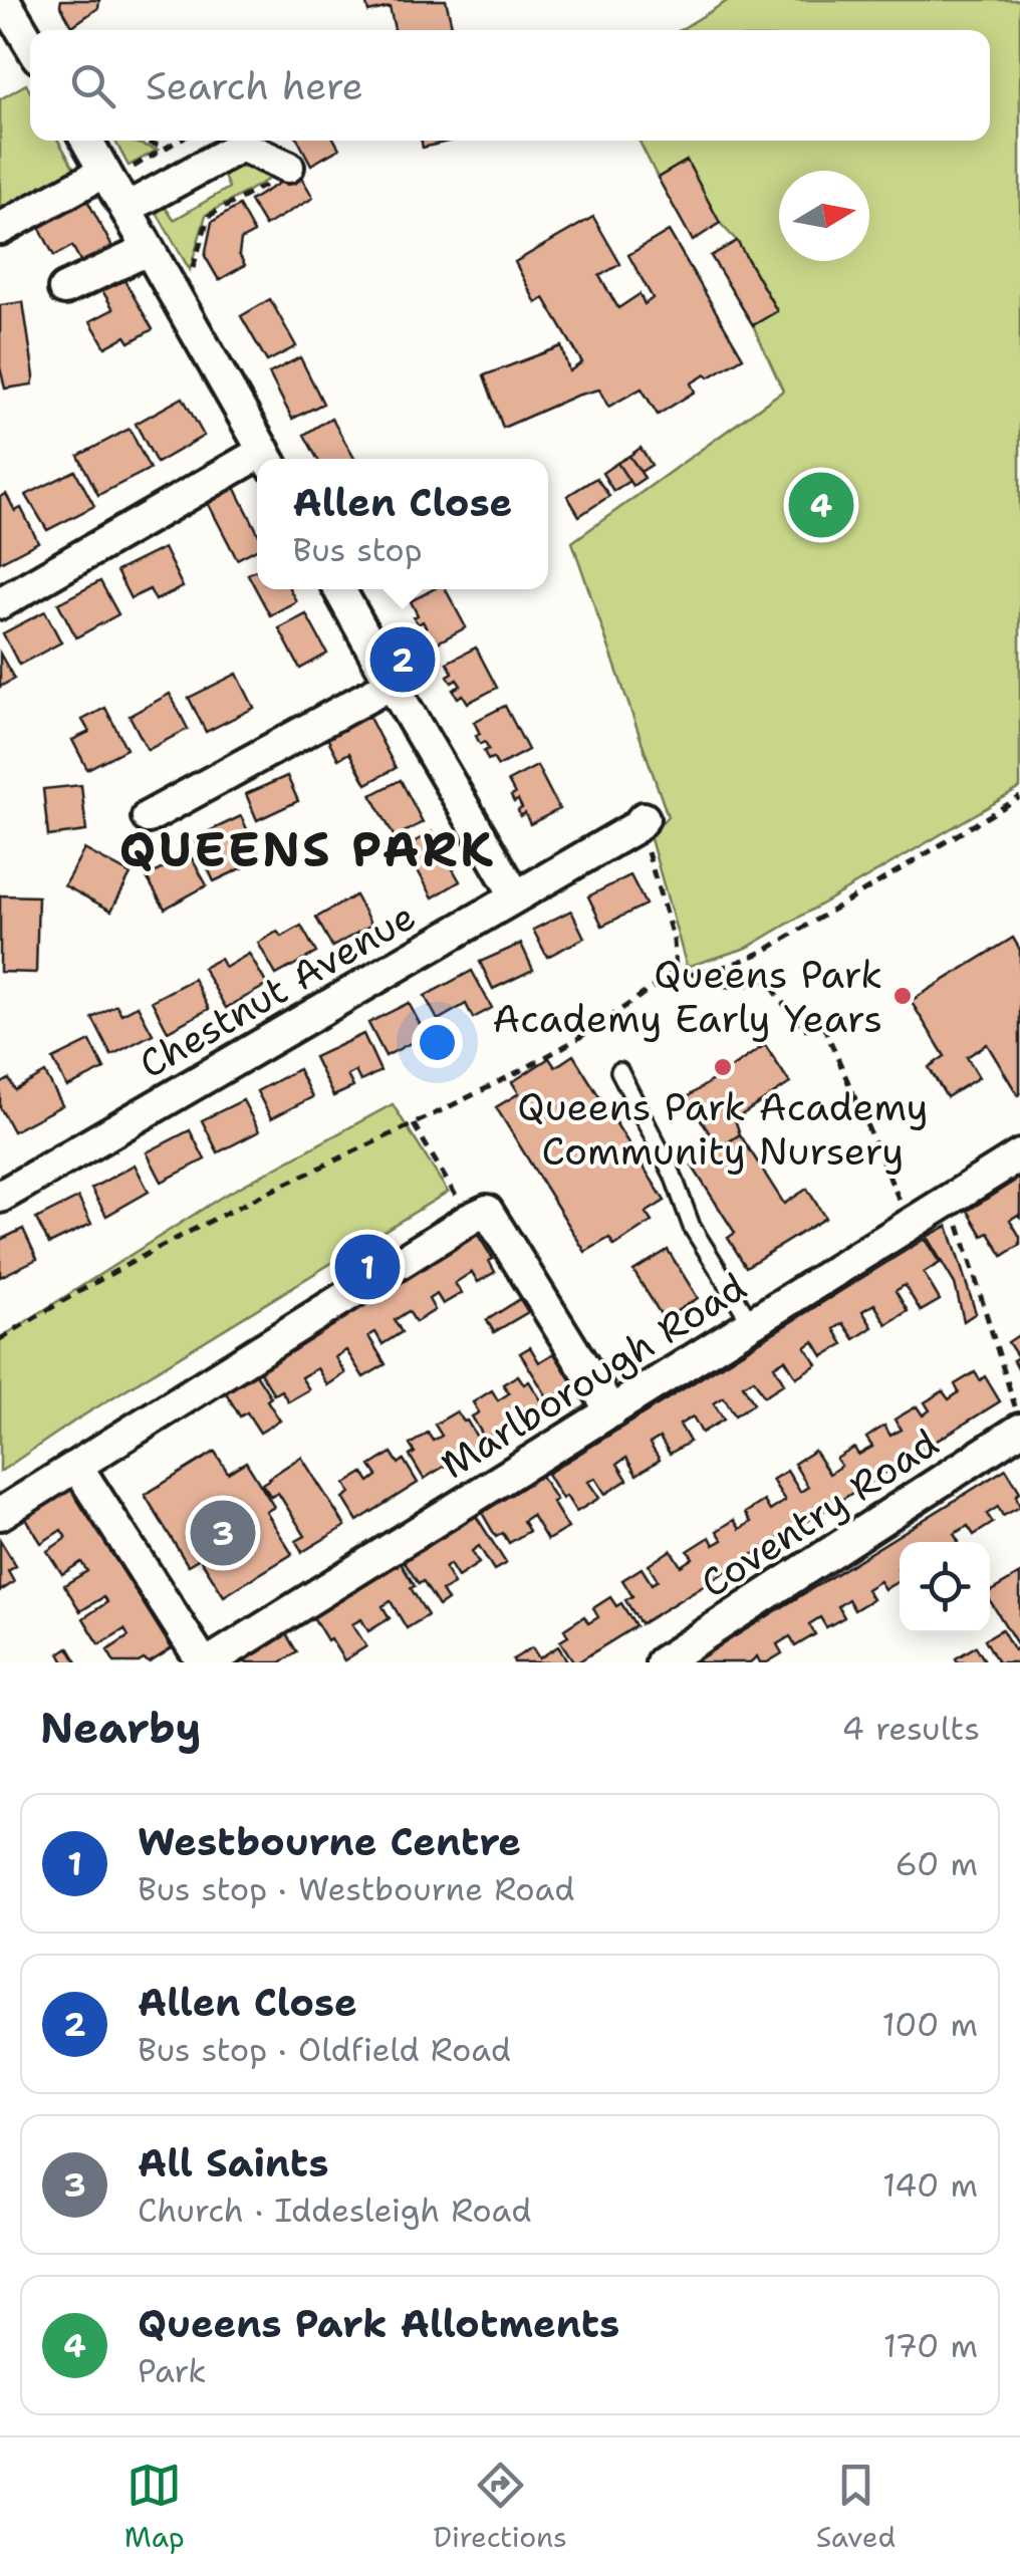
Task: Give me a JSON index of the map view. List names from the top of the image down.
{
  "streets": {
    "street": ["Chestnut Avenue", "Marlborough Road", "Coventry Road"]
  },
  "districts": ["QUEENS PARK"],
  "places": ["Queens Park Academy Early Years", "Queens Park Academy Community Nursery"],
  "north": "right",
  "page": {
    "search": "Search here",
    "popup": ["Allen Close", "Bus stop"],
    "pins": [
      "4",
      "2",
      "1",
      "3"
    ],
    "heading": ["Nearby", "4 results"],
    "list": [
      {
        "mark": "1",
        "name": "Westbourne Centre",
        "note": "Bus stop · Westbourne Road",
        "value": "60 m"
      },
      {
        "mark": "2",
        "name": "Allen Close",
        "note": "Bus stop · Oldfield Road",
        "value": "100 m"
      },
      {
        "mark": "3",
        "name": "All Saints",
        "note": "Church · Iddesleigh Road",
        "value": "140 m"
      },
      {
        "mark": "4",
        "name": "Queens Park Allotments",
        "note": "Park",
        "value": "170 m"
      }
    ],
    "nav": ["Map", "Directions", "Saved"]
  }
}
